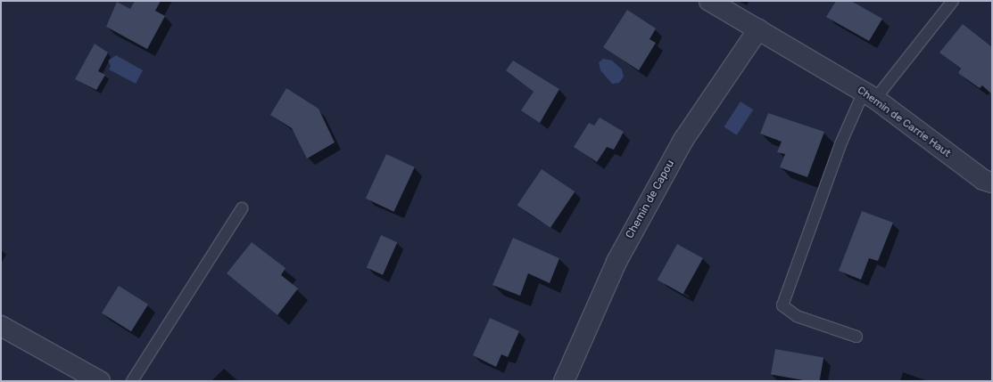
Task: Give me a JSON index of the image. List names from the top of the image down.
{
  "streets": {
    "street": ["Chemin de Carrie Haut", "Chemin de Capou"]
  },
  "crossings": [
    ["Chemin de Carrie Haut", "Chemin de Capou"]
  ]
}
